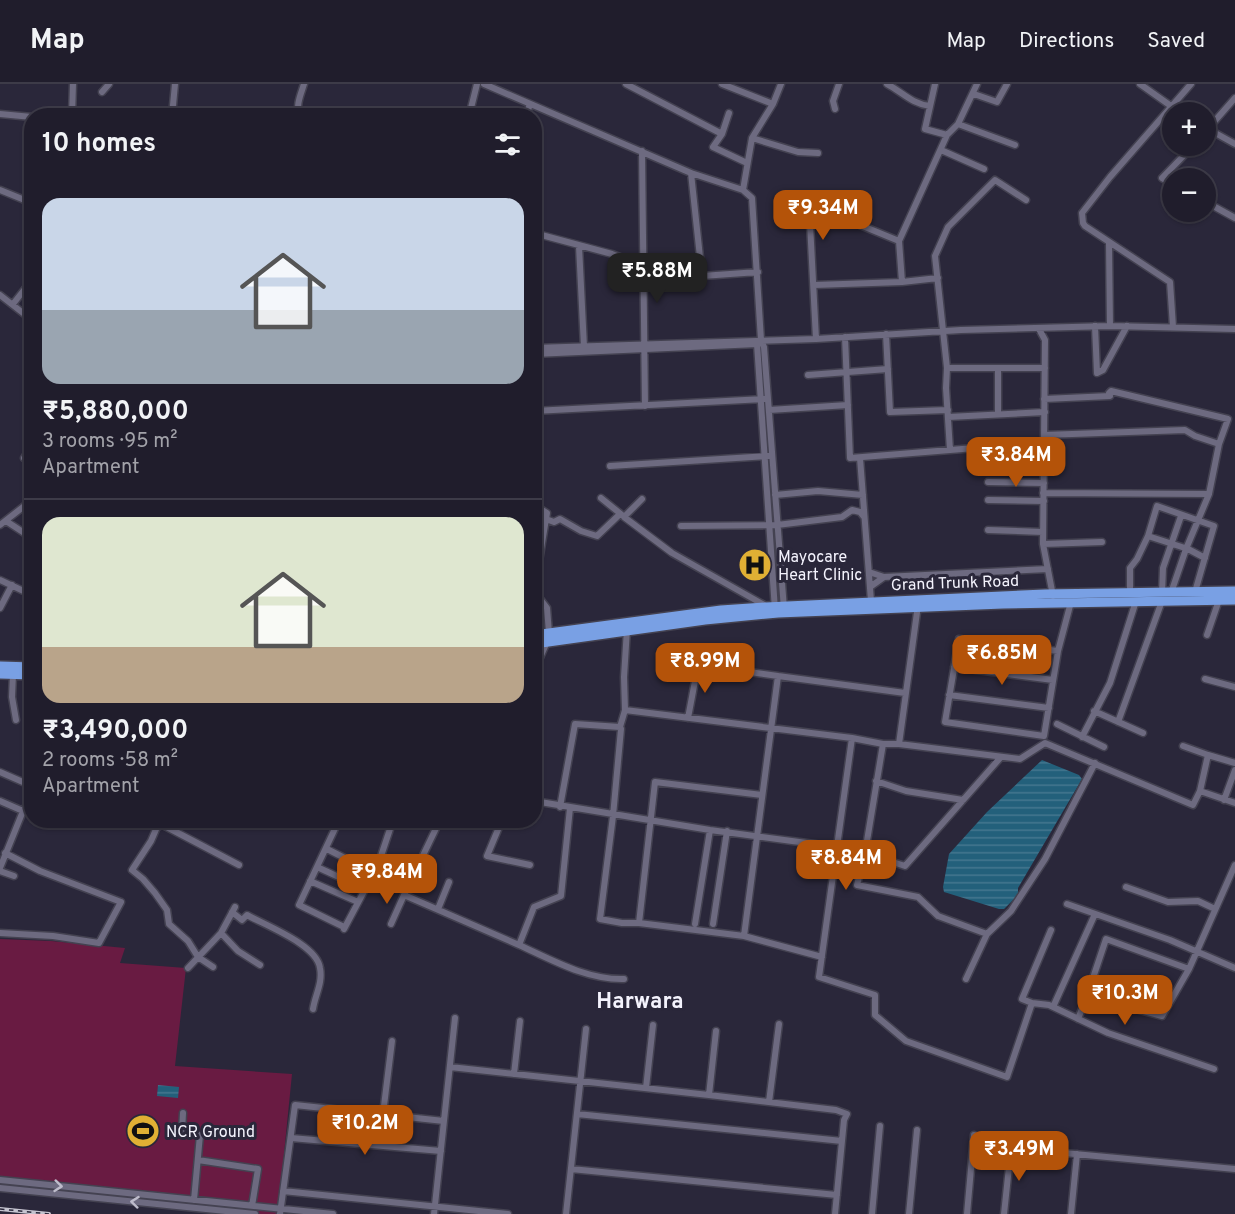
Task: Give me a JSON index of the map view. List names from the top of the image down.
{
  "streets": {
    "highway": ["Grand Trunk Road"]
  },
  "districts": ["Harwara"],
  "places": {
    "hospital": ["Mayocare Heart Clinic"],
    "sports": ["NCR Ground"]
  },
  "page": {
    "header": "Map",
    "nav": ["Map", "Directions", "Saved"],
    "map_buttons": ["+", "−"],
    "heading": "10 homes",
    "list": [
      {
        "name": "₹5,880,000",
        "note": "3 rooms · 95 m² · Apartment"
      },
      {
        "name": "₹3,490,000",
        "note": "2 rooms · 58 m² · Apartment"
      }
    ],
    "price": [
      "₹9.34M",
      "₹5.88M",
      "₹3.84M",
      "₹6.85M",
      "₹8.99M",
      "₹8.84M",
      "₹9.84M",
      "₹10.3M",
      "₹10.2M",
      "₹3.49M"
    ]
  }
}
